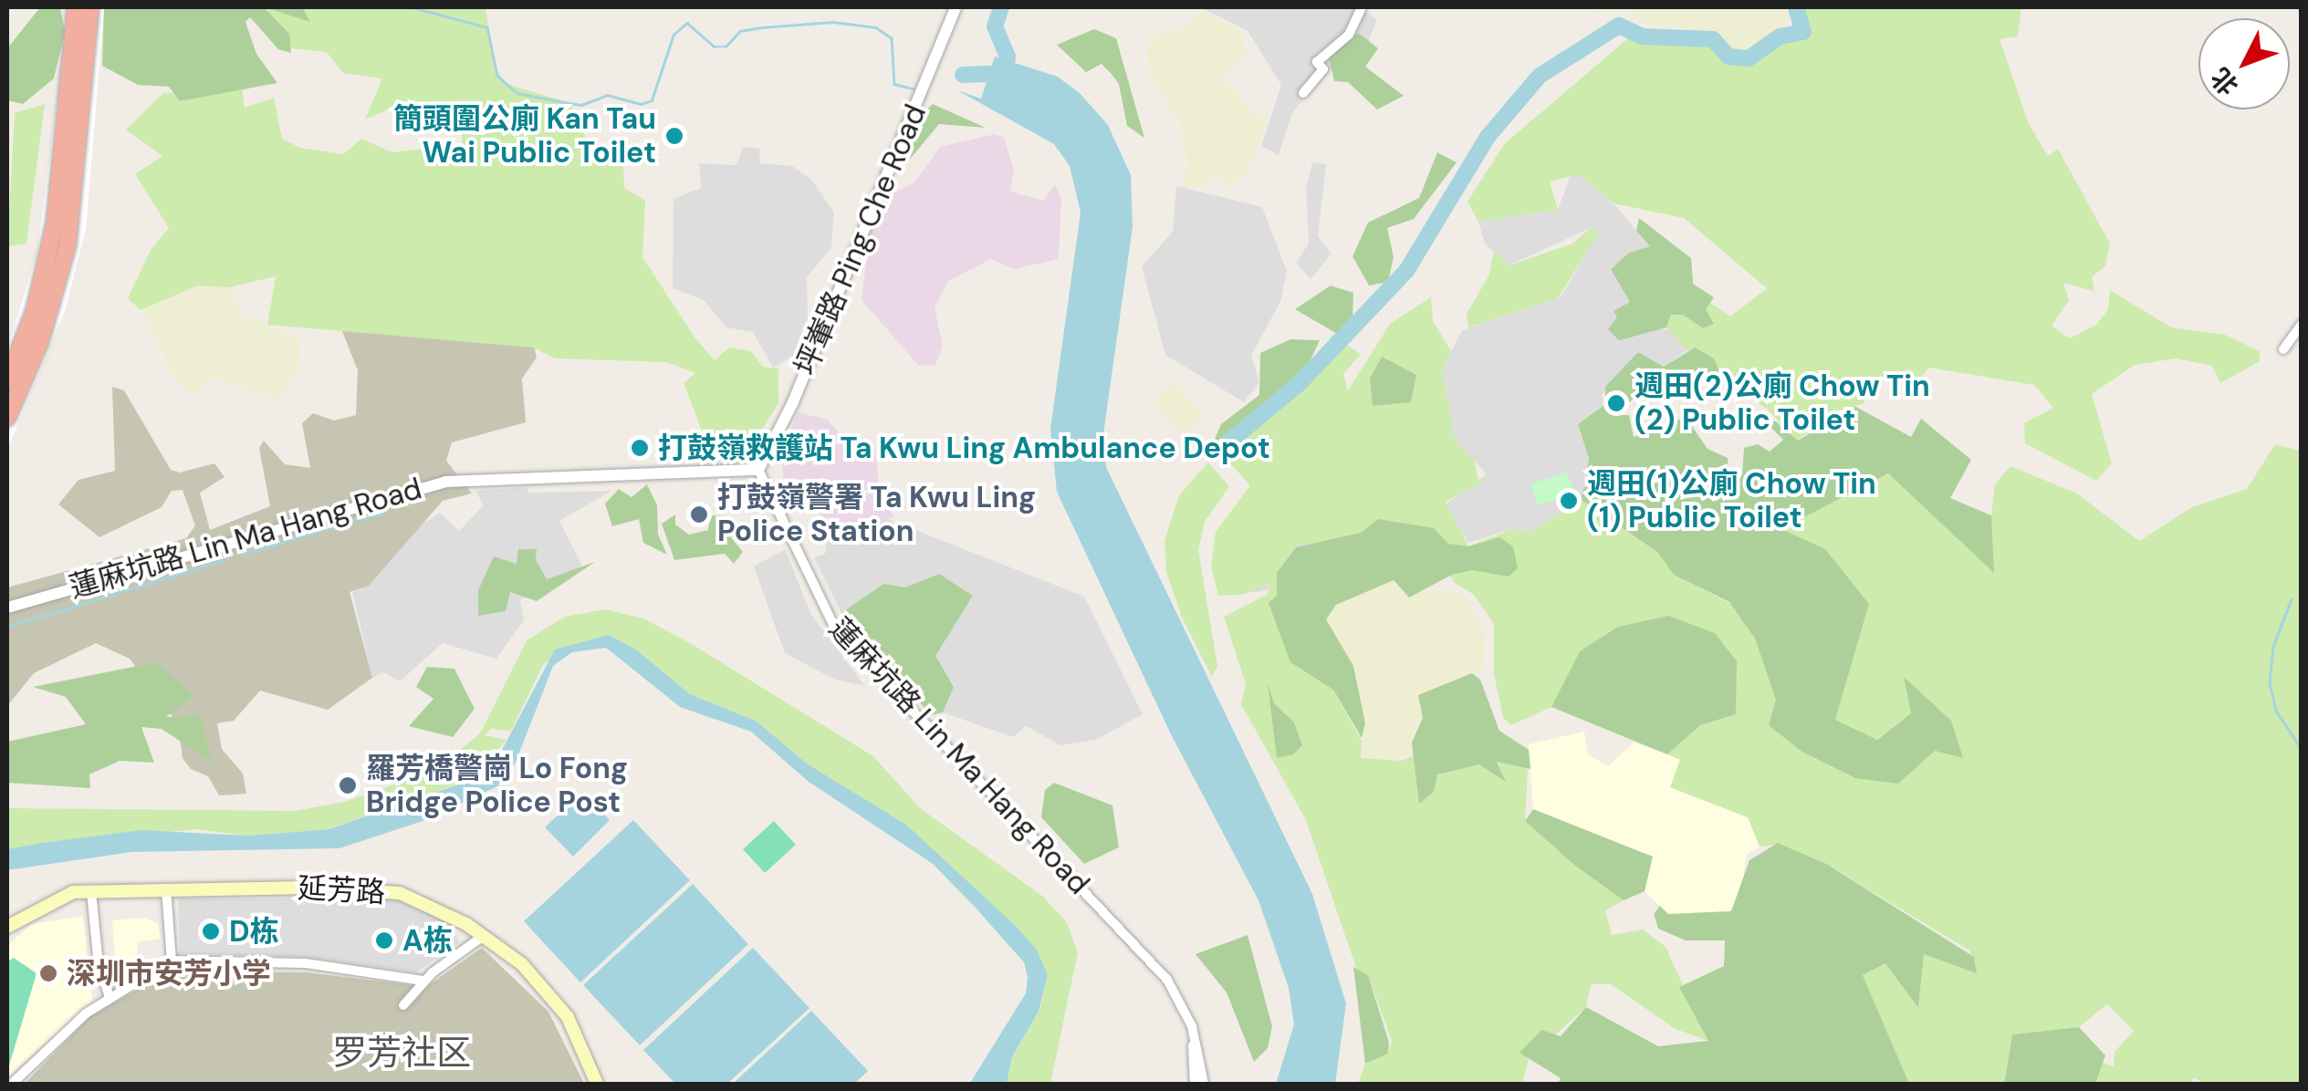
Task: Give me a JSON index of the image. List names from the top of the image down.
{
  "streets": {
    "main road": ["延芳路"],
    "street": ["坪輋路 Ping Che Road", "蓮麻坑路 Lin Ma Hang Road"]
  },
  "crossings": [
    ["坪輋路 Ping Che Road", "蓮麻坑路 Lin Ma Hang Road"]
  ],
  "districts": ["罗芳社区"],
  "places": [
    "簡頭圍公廁 Kan Tau Wai Public Toilet",
    "週田(2)公廁 Chow Tin (2) Public Toilet",
    "打鼓嶺救護站 Ta Kwu Ling Ambulance Depot",
    "週田(1)公廁 Chow Tin (1) Public Toilet",
    "打鼓嶺警署 Ta Kwu Ling Police Station",
    "羅芳橋警崗 Lo Fong Bridge Police Post",
    "D栋",
    "A栋",
    "深圳市安芳小学"
  ],
  "north": "bottom left"
}
